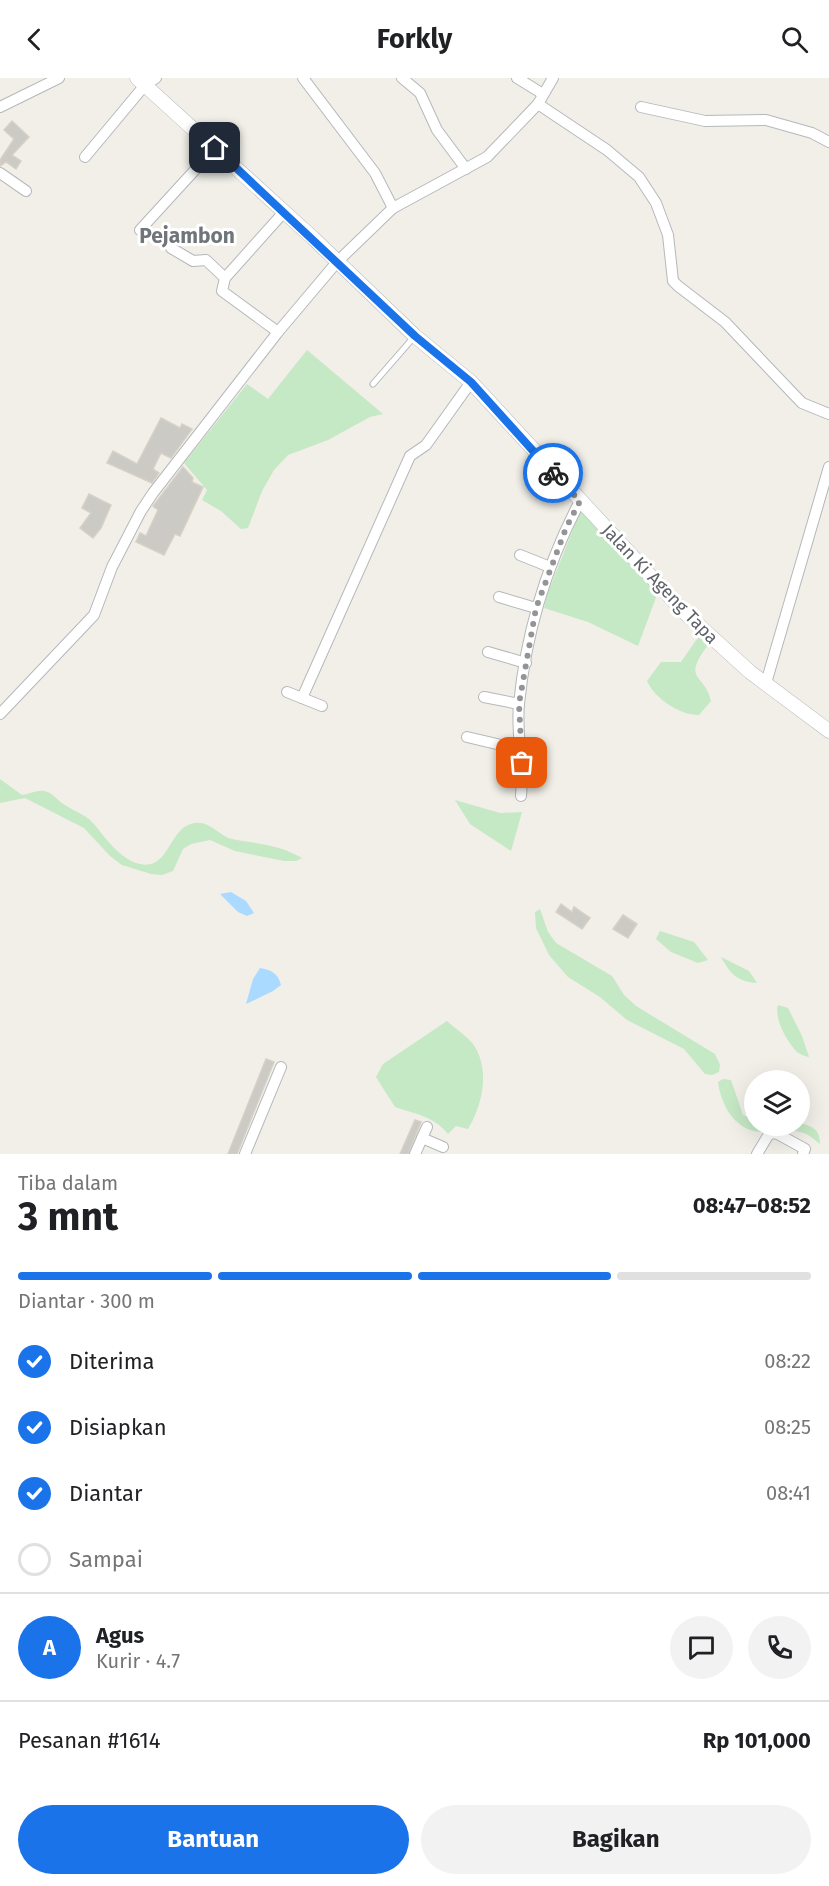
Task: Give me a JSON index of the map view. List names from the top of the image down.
{
  "streets": {
    "street": ["Jalan Ki Ageng Tapa"]
  },
  "districts": ["Pejambon"],
  "page": {
    "header": "Forkly",
    "heading": ["3 mnt", "Tiba dalam", "08:47–08:52"],
    "panel": [
      "Agus",
      "Kurir · 4.7",
      "Pesanan #1614",
      "Rp 101,000"
    ],
    "bar": "Diantar · 300 m",
    "list": [
      ["Diterima", "08:22"],
      ["Disiapkan", "08:25"],
      ["Diantar", "08:41"],
      "Sampai"
    ],
    "round": "A",
    "buttons": ["Bantuan", "Bagikan"]
  }
}
